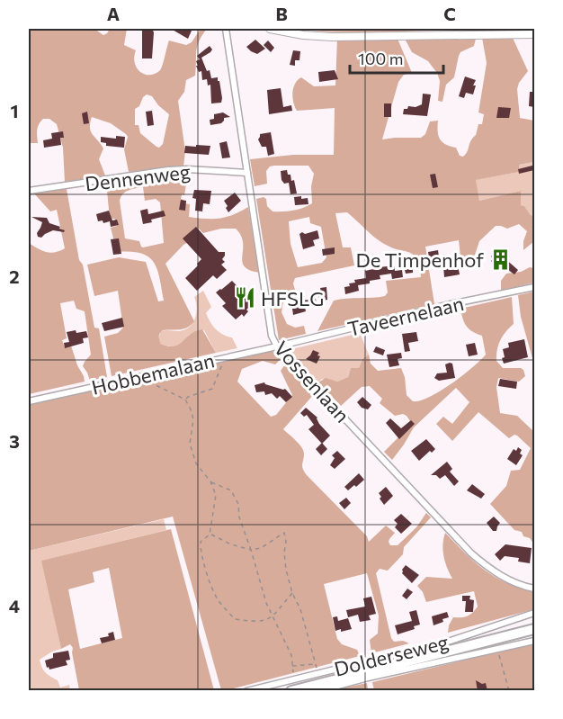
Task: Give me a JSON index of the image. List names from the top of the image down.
{
  "streets": {
    "main road": ["Dolderseweg"],
    "street": [
      "Dennenweg",
      "Taveernelaan",
      "Hobbemalaan",
      "Vossenlaan"
    ]
  },
  "crossings": [
    ["Dennenweg", "Vossenlaan"],
    ["Taveernelaan", "Hobbemalaan"],
    ["Taveernelaan", "Vossenlaan"],
    ["Hobbemalaan", "Vossenlaan"]
  ],
  "places": {
    "building": ["De Timpenhof"],
    "restaurant": ["HFSLG"]
  },
  "scale_bar": "100 m",
  "grid": {
    "columns": ["A", "B", "C"],
    "rows": [
      "1",
      "2",
      "3",
      "4"
    ]
  }
}
